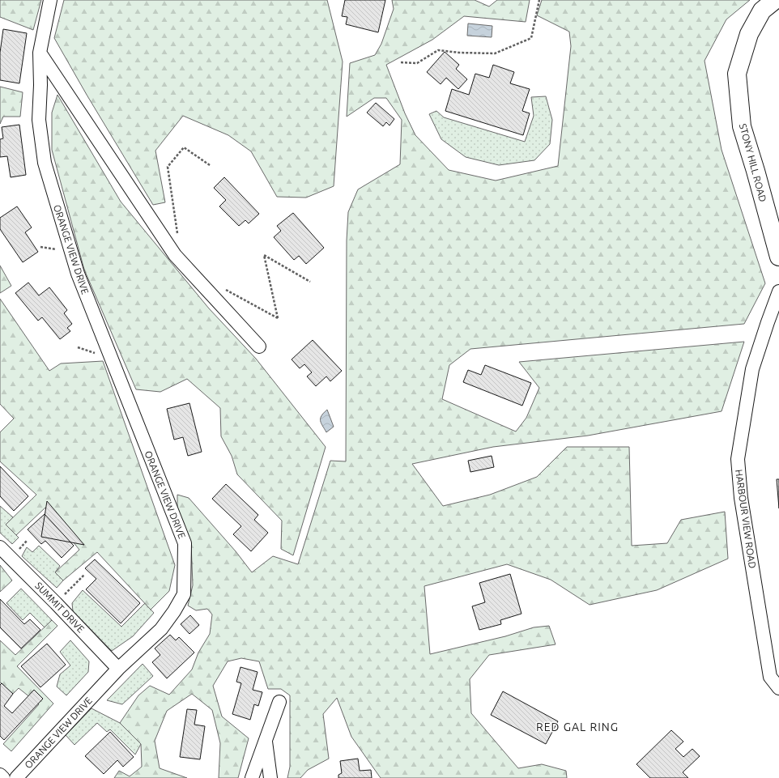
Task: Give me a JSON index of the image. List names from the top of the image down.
{
  "streets": {
    "main road": ["STONY HILL ROAD"],
    "street": ["ORANGE VIEW DRIVE", "HARBOUR VIEW ROAD", "SUMMIT DRIVE"]
  },
  "crossings": [
    ["ORANGE VIEW DRIVE", "SUMMIT DRIVE"]
  ],
  "districts": ["RED GAL RING"]
}
